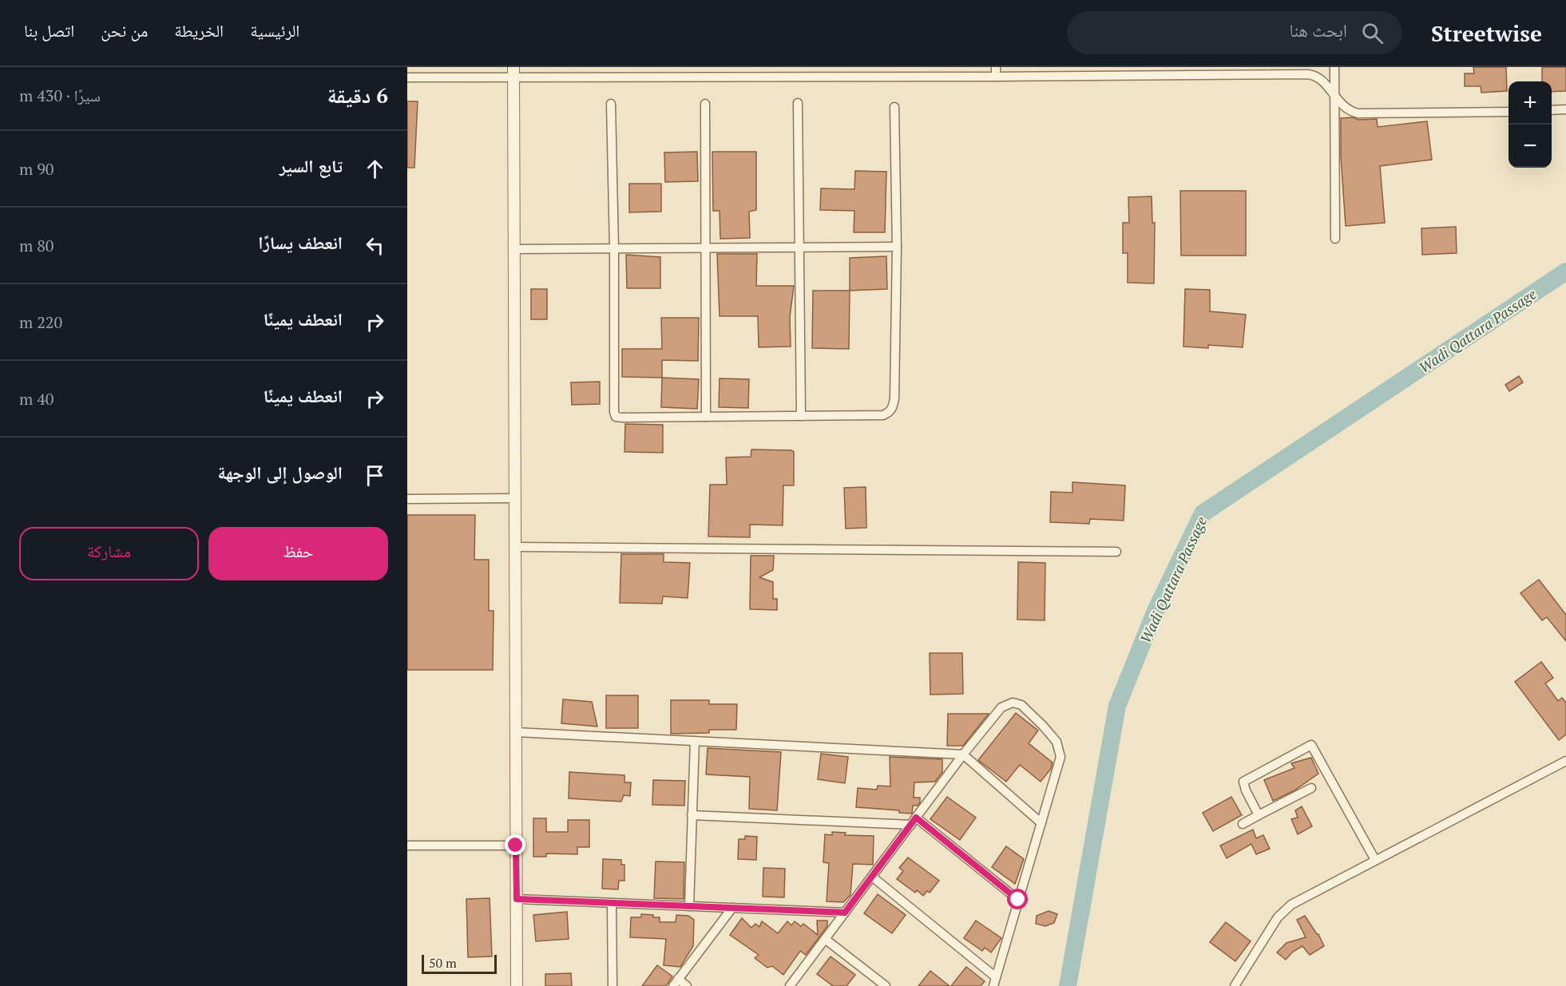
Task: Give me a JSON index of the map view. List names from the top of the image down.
{
  "water": ["Wadi Qattara Passage"],
  "scale_bar": "50 m",
  "page": {
    "header": "Streetwise",
    "search": "ابحث هنا",
    "nav": [
      "الرئيسية",
      "الخريطة",
      "من نحن",
      "اتصل بنا"
    ],
    "heading": ["6 دقيقة", "سيرًا · 430 m"],
    "map_buttons": ["+", "−"],
    "list": [
      ["تابع السير", "90 m"],
      ["انعطف يسارًا", "80 m"],
      ["انعطف يمينًا", "220 m"],
      ["انعطف يمينًا", "40 m"],
      "الوصول إلى الوجهة"
    ],
    "buttons": ["حفظ", "مشاركة"],
    "scale": "50 m"
  }
}
